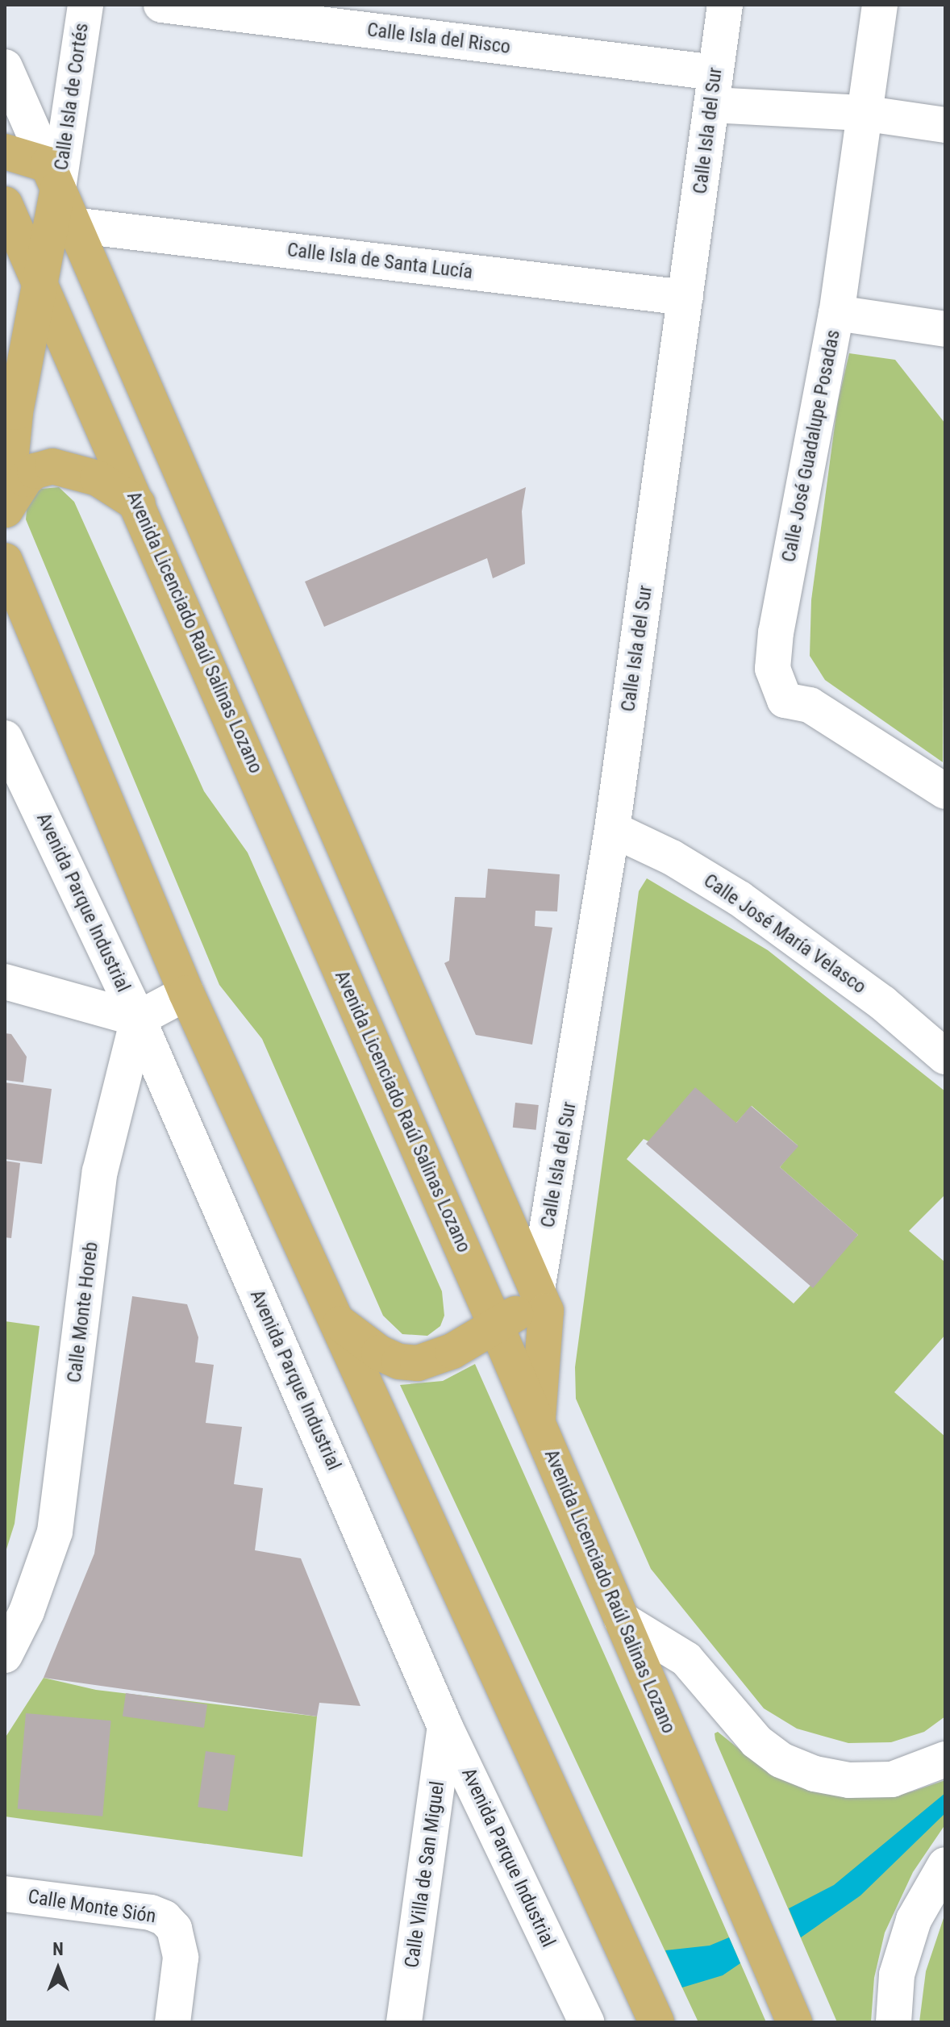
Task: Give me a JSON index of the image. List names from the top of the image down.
{
  "streets": {
    "main road": ["Avenida Licenciado Raúl Salinas Lozano"],
    "street": [
      "Calle Isla del Risco",
      "Calle Isla de Cortés",
      "Calle Isla del Sur",
      "Calle Isla de Santa Lucía",
      "Calle José Guadalupe Posadas",
      "Avenida Parque Industrial",
      "Calle José María Velasco",
      "Calle Monte Horeb",
      "Calle Villa de San Miguel",
      "Calle Monte Sión"
    ]
  },
  "crossings": [
    ["Calle Isla del Risco", "Calle Isla del Sur"],
    ["Calle Isla del Risco", "Calle José Guadalupe Posadas"],
    ["Calle Isla de Cortés", "Calle Isla de Santa Lucía"],
    ["Calle Isla del Sur", "Calle Isla de Santa Lucía"],
    ["Calle Isla del Sur", "Calle José María Velasco"],
    ["Avenida Parque Industrial", "Calle Monte Horeb"],
    ["Avenida Parque Industrial", "Calle Villa de San Miguel"]
  ],
  "north": "top"
}
